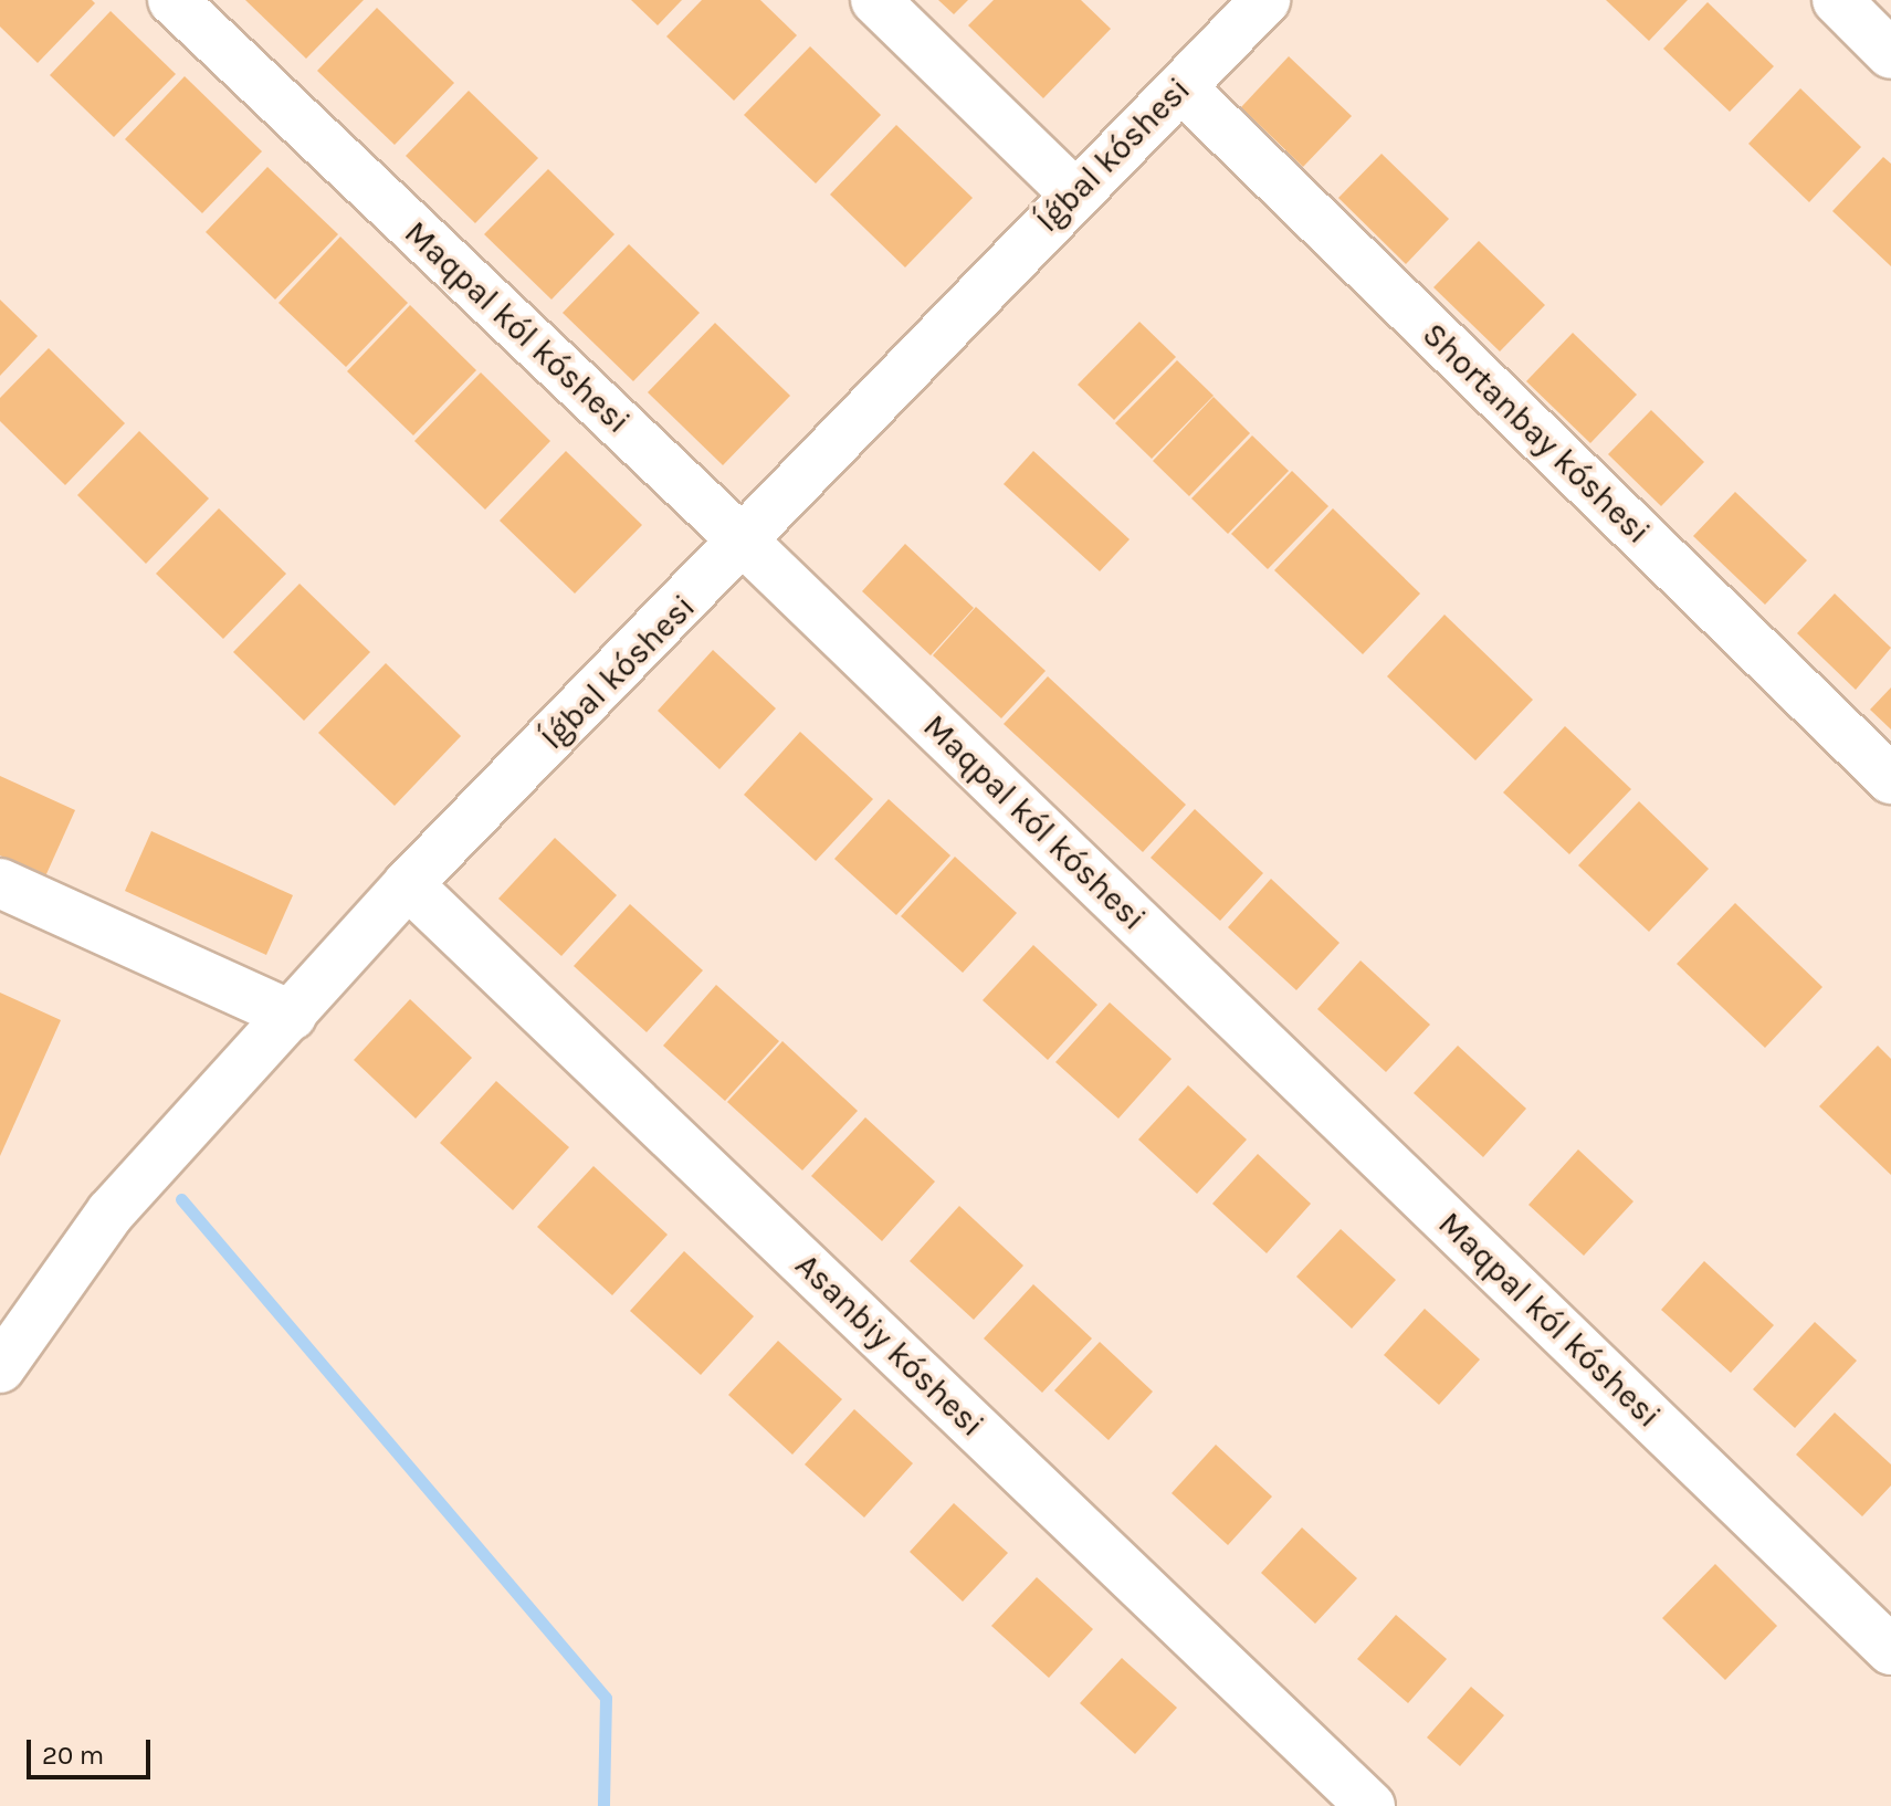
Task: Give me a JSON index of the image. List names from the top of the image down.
{
  "streets": {
    "street": [
      "Íǵbal kóshesi",
      "Maqpal kól kóshesi",
      "Shortanbay kóshesi",
      "Asanbiy kóshesi"
    ]
  },
  "crossings": [
    ["Íǵbal kóshesi", "Maqpal kól kóshesi"],
    ["Íǵbal kóshesi", "Shortanbay kóshesi"],
    ["Íǵbal kóshesi", "Asanbiy kóshesi"]
  ],
  "scale_bar": "20 m"
}
